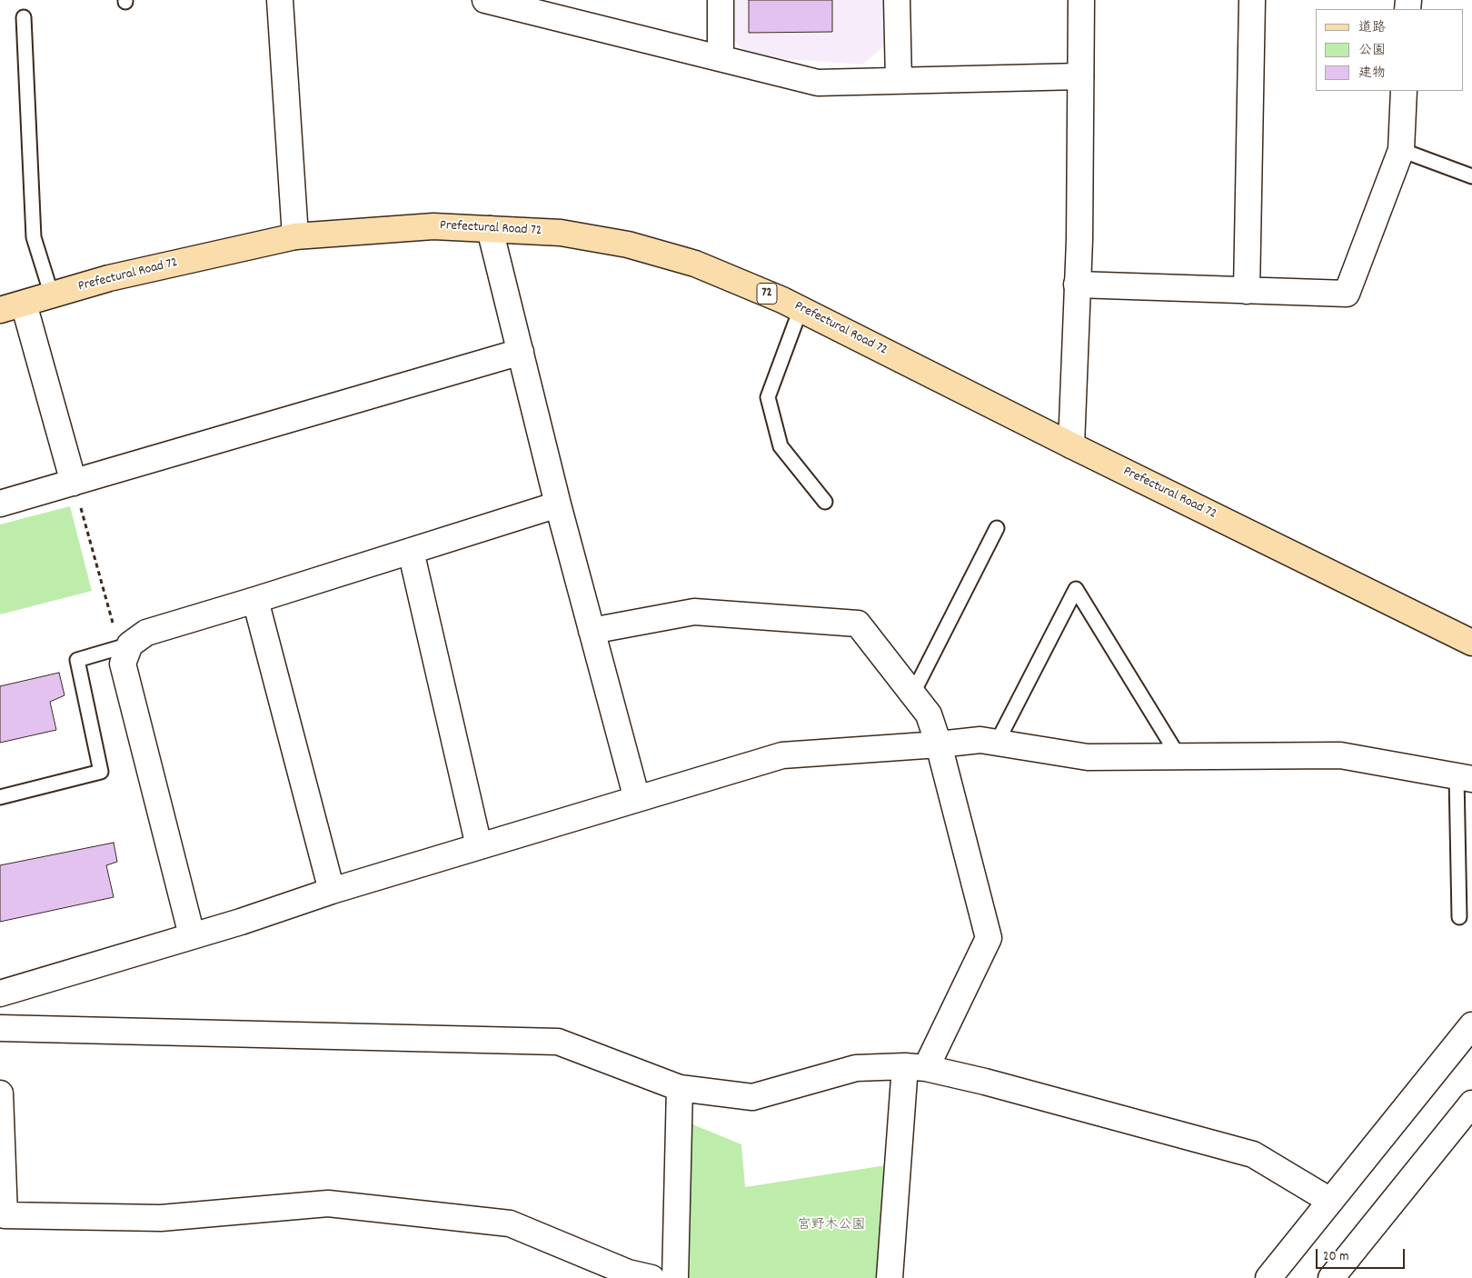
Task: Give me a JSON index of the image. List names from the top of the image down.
{
  "streets": {
    "main road": ["Prefectural Road 72", "72"]
  },
  "parks": ["宮野木公園"],
  "legend": ["道路", "公園", "建物"],
  "scale_bar": "20 m"
}
